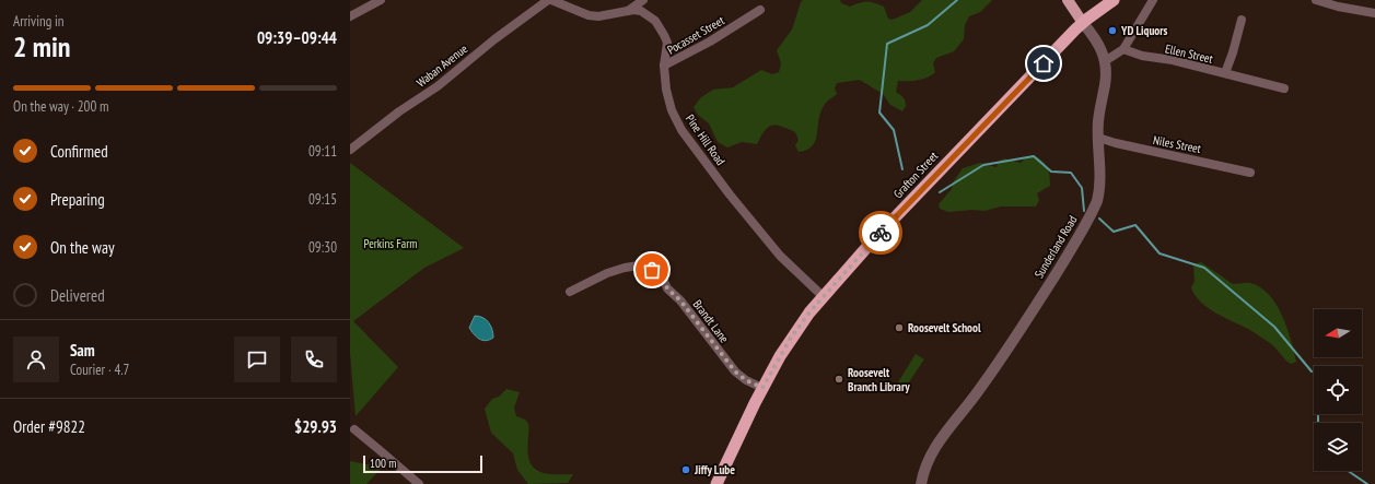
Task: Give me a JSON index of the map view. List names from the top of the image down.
{
  "streets": {
    "highway": ["Grafton Street"],
    "main road": ["Sunderland Road"],
    "street": [
      "Pocasset Street",
      "Ellen Street",
      "Waban Avenue",
      "Pine Hill Road",
      "Niles Street",
      "Brandt Lane"
    ]
  },
  "crossings": [
    ["Pocasset Street", "Pine Hill Road"],
    ["Waban Avenue", "Pine Hill Road"],
    ["Pine Hill Road", "Grafton Street"],
    ["Niles Street", "Sunderland Road"],
    ["Grafton Street", "Sunderland Road"],
    ["Grafton Street", "Brandt Lane"]
  ],
  "parks": ["Perkins Farm"],
  "places": [
    "YD Liquors",
    "Roosevelt School",
    "Roosevelt Branch Library",
    "Jiffy Lube"
  ],
  "scale_bar": "100 m",
  "north": "left",
  "page": {
    "heading": ["2 min", "Arriving in", "09:39–09:44"],
    "panel": [
      "Sam",
      "Courier · 4.7",
      "Order #9822",
      "$29.93"
    ],
    "bar": "On the way · 200 m",
    "list": [
      ["Confirmed", "09:11"],
      ["Preparing", "09:15"],
      ["On the way", "09:30"],
      "Delivered"
    ],
    "scale": "100 m"
  }
}
